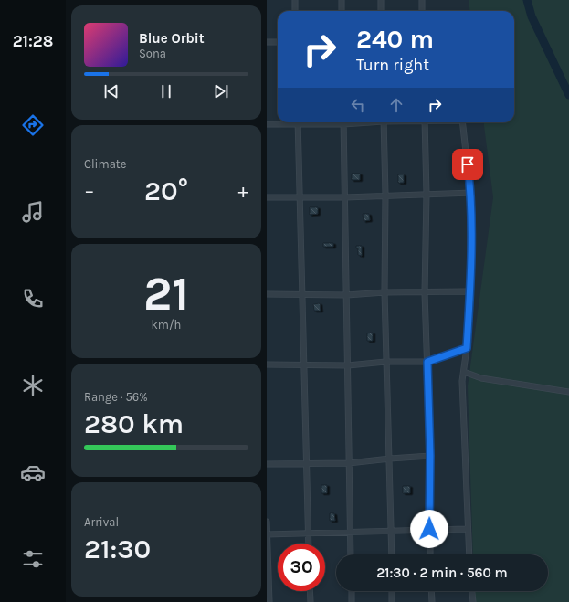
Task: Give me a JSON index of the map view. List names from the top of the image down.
{
  "page": {
    "tabs": "21:28",
    "turn": ["240 m", "Turn right"],
    "song": ["Blue Orbit", "Sona"],
    "tile": [
      "Climate",
      ["21", "km/h"],
      ["Range · 56%", "280 km"],
      ["Arrival", "21:30"]
    ],
    "heat": ["−", "20°", "+"],
    "limit": "30",
    "trip": "21:30 · 2 min · 560 m"
  }
}
